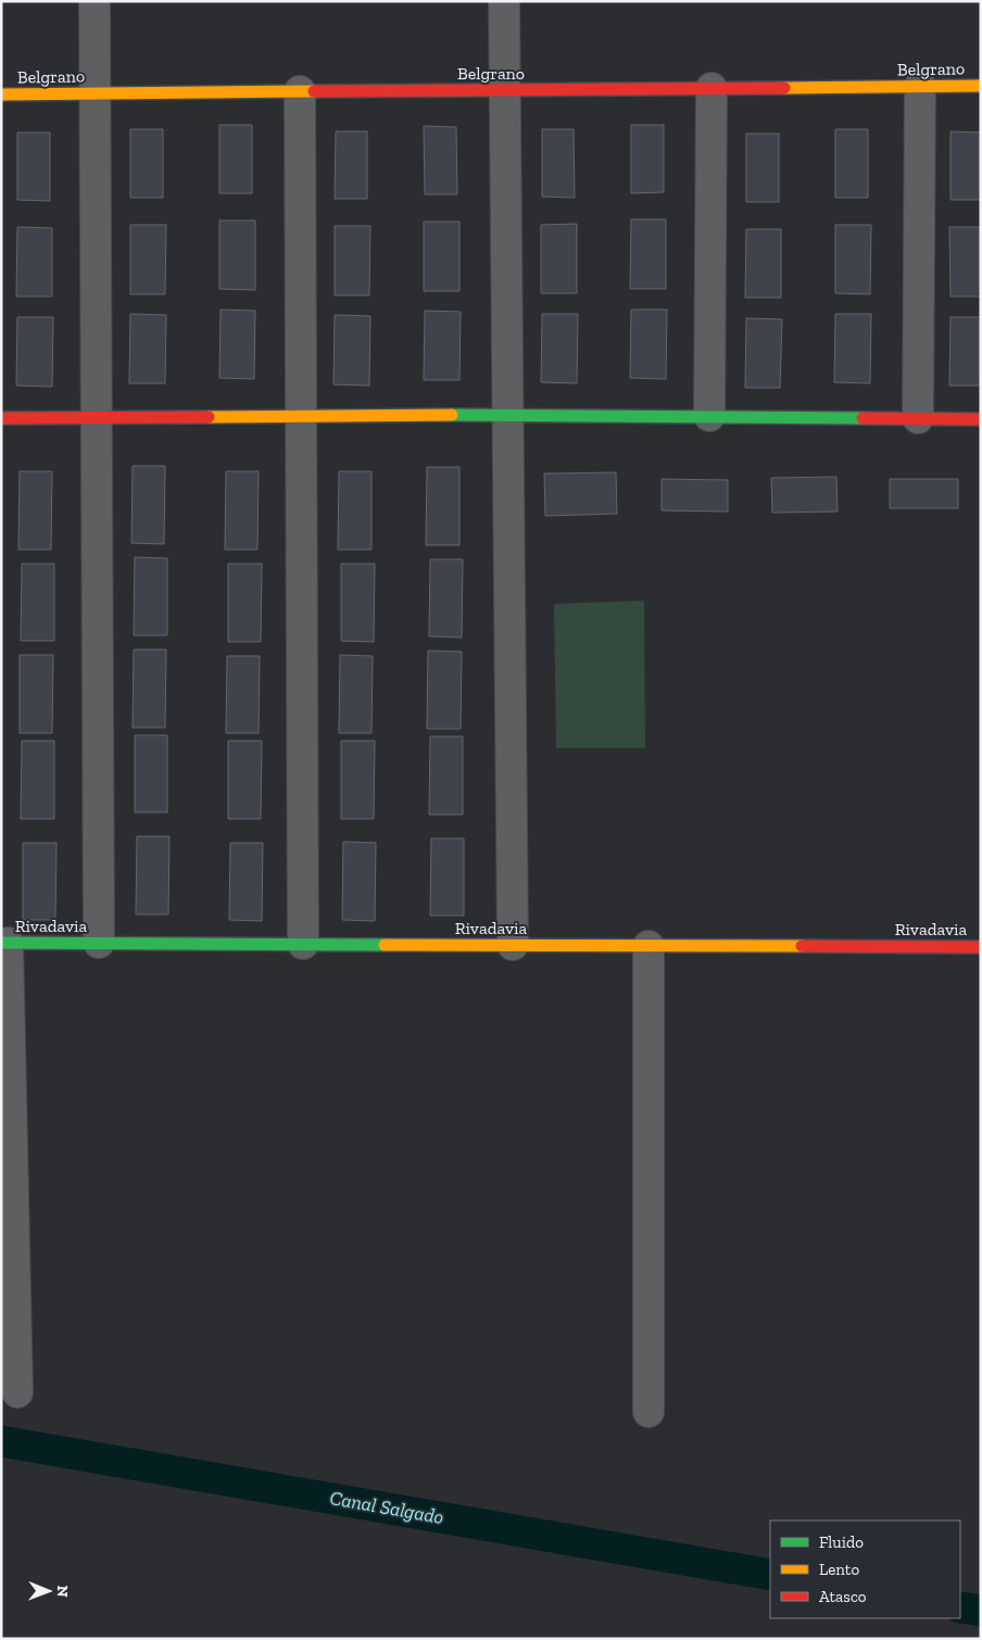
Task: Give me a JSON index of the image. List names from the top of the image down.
{
  "streets": {
    "street": ["Belgrano", "Rivadavia"]
  },
  "water": ["Canal Salgado"],
  "legend": ["Fluido", "Lento", "Atasco"],
  "north": "right"
}
